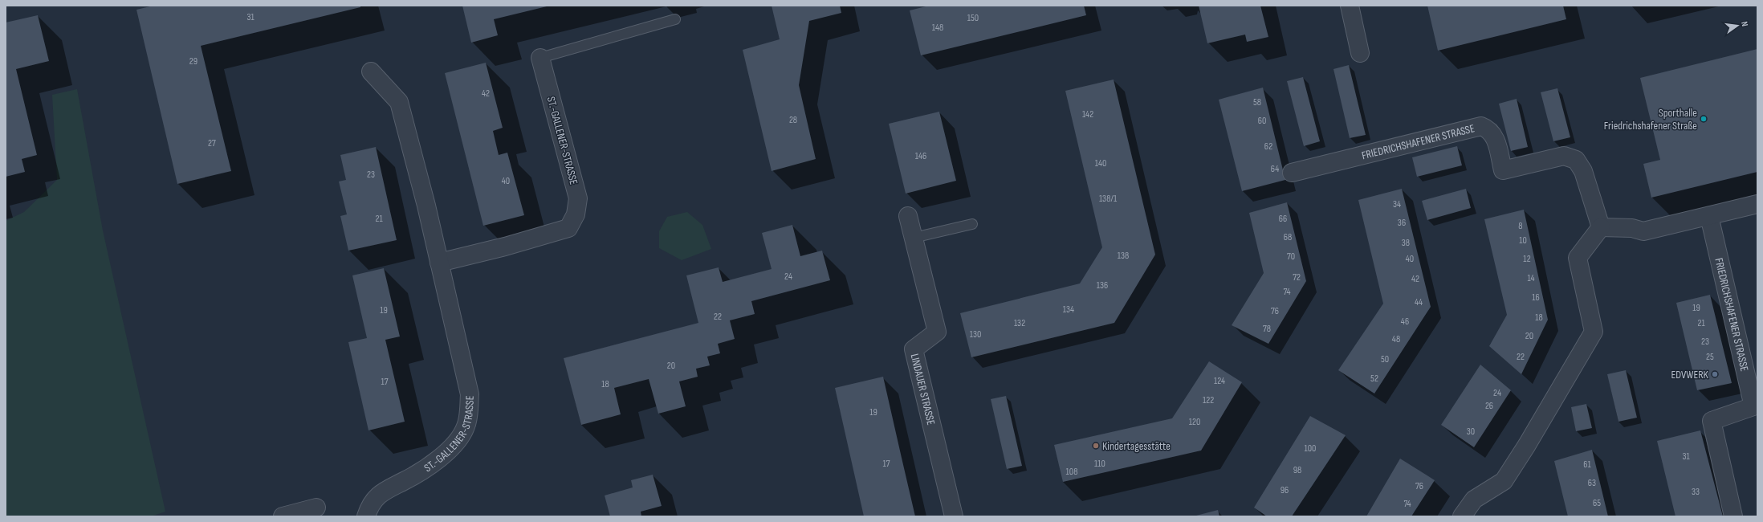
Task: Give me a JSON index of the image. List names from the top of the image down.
{
  "streets": {
    "street": ["ST.-GALLENER-STRASSE", "FRIEDRICHSHAFENER STRASSE", "LINDAUER STRASSE"]
  },
  "places": ["Sporthalle Friedrichshafener Straße", "EDVWERK", "Kindertagesstätte"],
  "house_numbers": [
    "31",
    "150",
    "148",
    "29",
    "42",
    "58",
    "142",
    "28",
    "60",
    "27",
    "62",
    "146",
    "140",
    "64",
    "23",
    "40",
    "138/1",
    "34",
    "21",
    "66",
    "36",
    "8",
    "68",
    "10",
    "38",
    "138",
    "70",
    "40",
    "12",
    "24",
    "72",
    "14",
    "42",
    "136",
    "74",
    "16",
    "44",
    "19",
    "134",
    "19",
    "76",
    "22",
    "18",
    "46",
    "132",
    "21",
    "78",
    "130",
    "20",
    "48",
    "23",
    "22",
    "25",
    "50",
    "20",
    "52",
    "124",
    "17",
    "18",
    "24",
    "122",
    "26",
    "19",
    "120",
    "30",
    "100",
    "31",
    "17",
    "110",
    "61",
    "98",
    "108",
    "63",
    "76",
    "96",
    "33",
    "65",
    "74"
  ],
  "north": "right"
}
